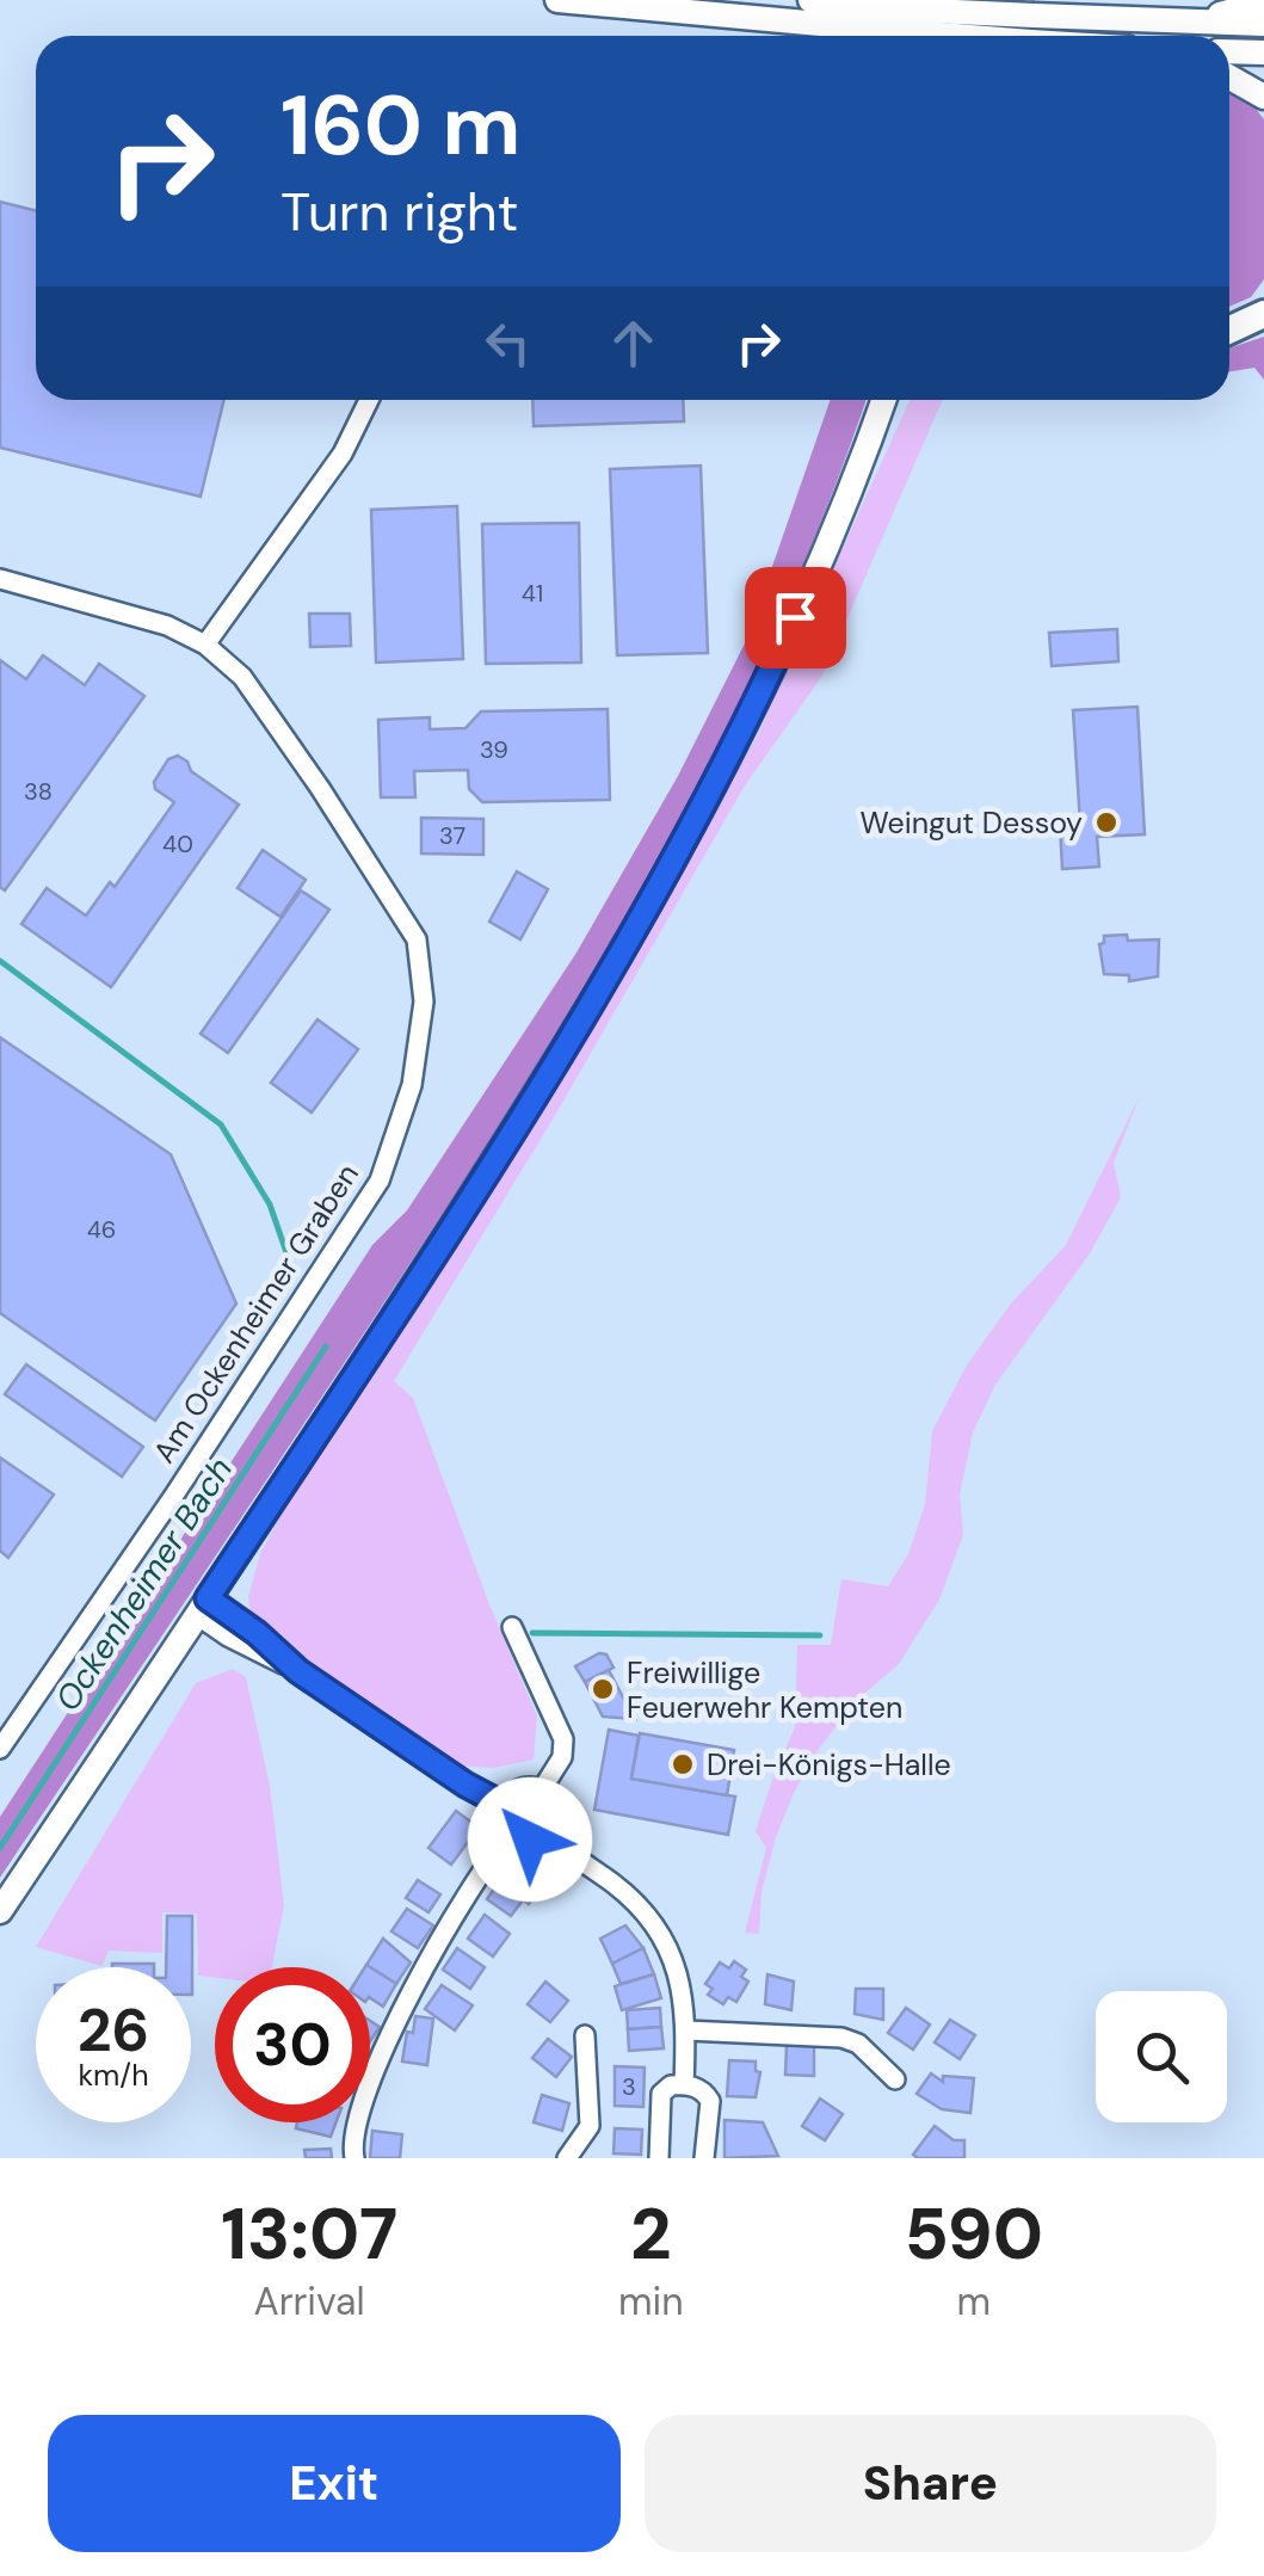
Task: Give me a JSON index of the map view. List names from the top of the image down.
{
  "streets": {
    "street": ["Am Ockenheimer Graben"]
  },
  "water": ["Ockenheimer Bach"],
  "places": ["Weingut Dessoy", "Freiwillige Feuerwehr Kempten", "Drei-Königs-Halle"],
  "house_numbers": [
    "41",
    "39",
    "38",
    "37",
    "40",
    "46",
    "3"
  ],
  "page": {
    "turn": ["160 m", "Turn right"],
    "speed": "26 km/h",
    "limit": "30",
    "eta": [
      "13:07",
      "Arrival",
      "2",
      "min",
      "590",
      "m"
    ],
    "buttons": ["Exit", "Share"]
  }
}
